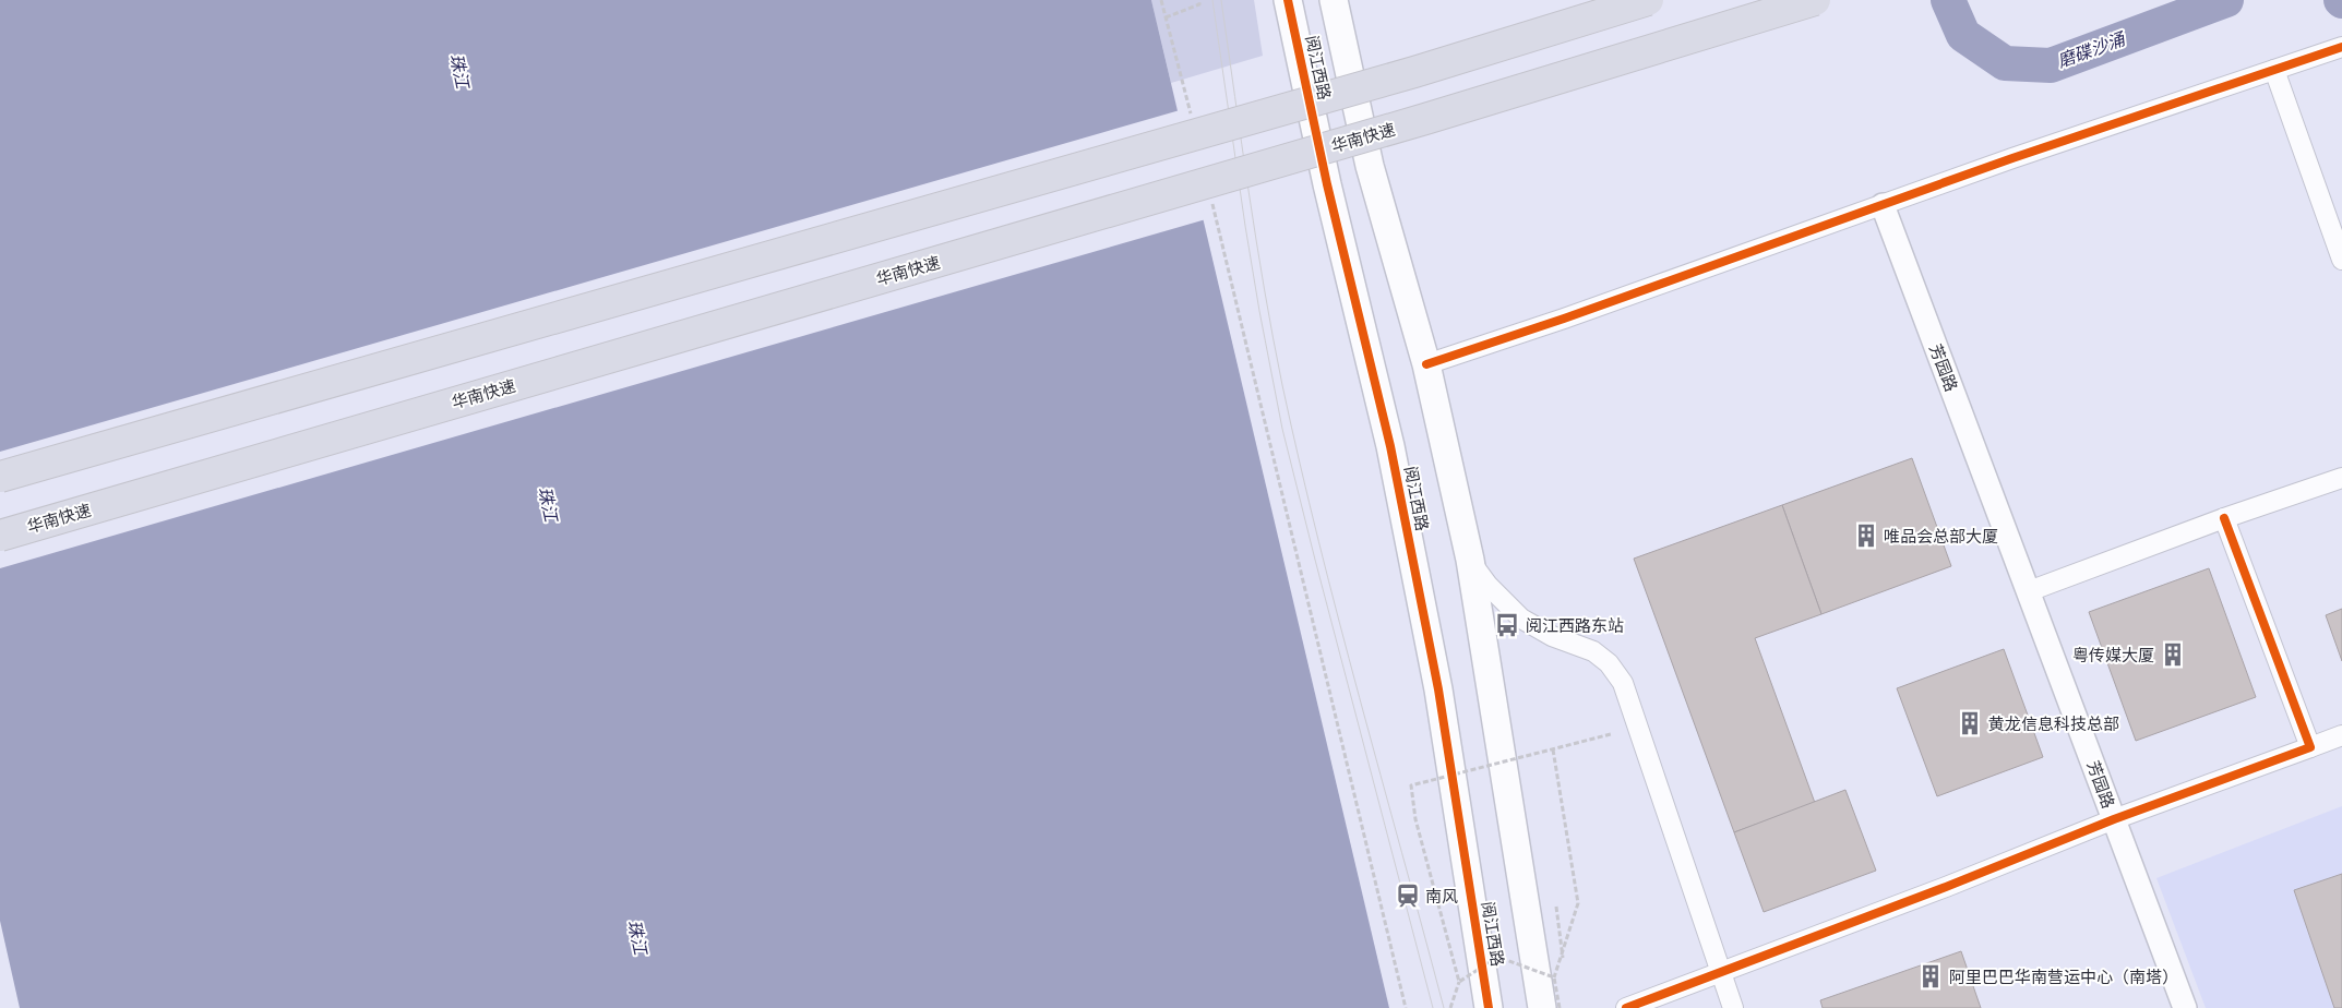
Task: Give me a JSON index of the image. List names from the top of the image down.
{
  "streets": {
    "highway": ["华南快速"],
    "main road": ["阅江西路"],
    "street": ["芳园路"]
  },
  "water": ["磨碟沙涌", "珠江"],
  "places": {
    "building": [
      "唯品会总部大厦",
      "粤传媒大厦",
      "黄龙信息科技总部",
      "阿里巴巴华南营运中心（南塔）"
    ],
    "bus stop": ["阅江西路东站"],
    "station": ["南风"]
  }
}
